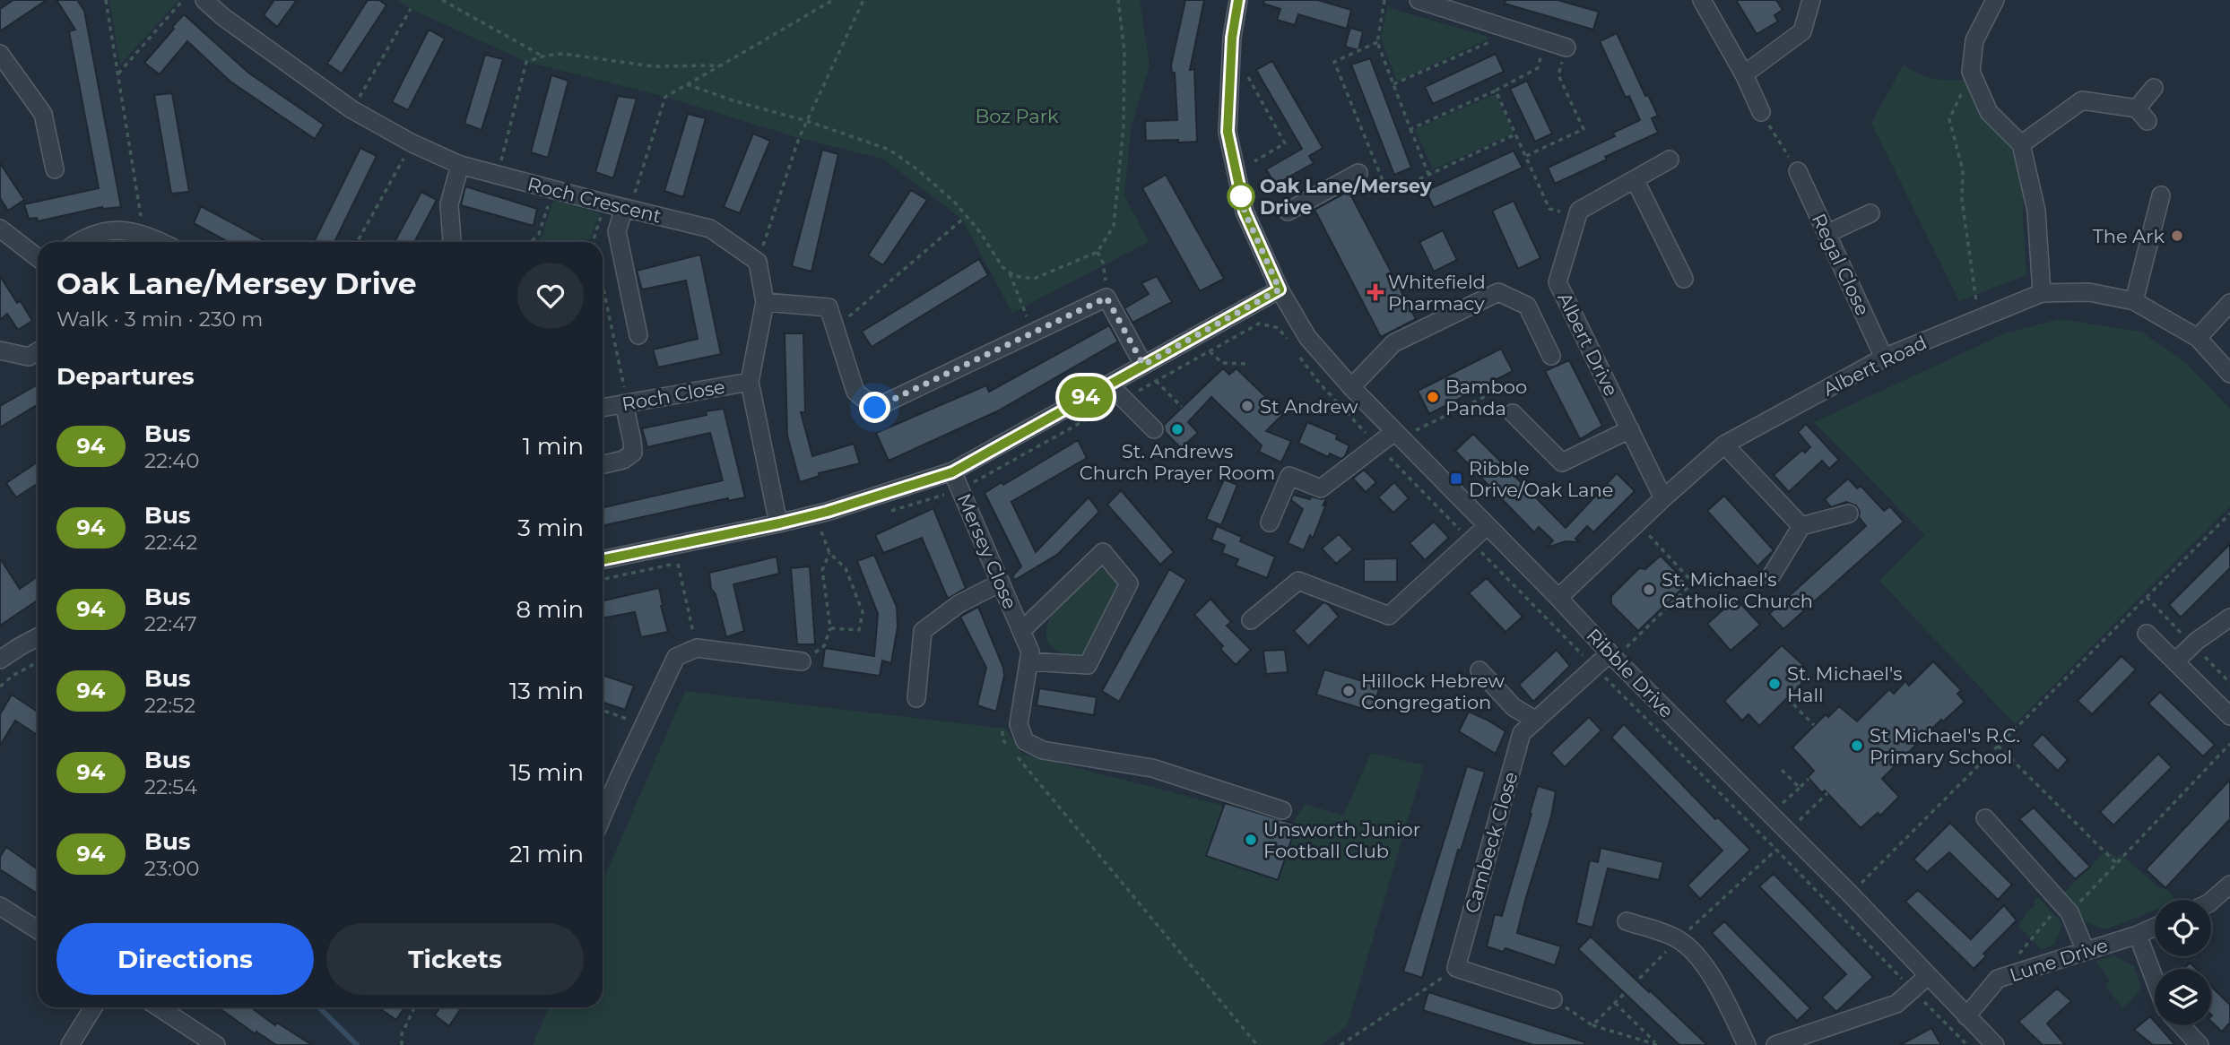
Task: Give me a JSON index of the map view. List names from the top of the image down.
{
  "streets": {
    "street": [
      "Roch Crescent",
      "Regal Close",
      "Albert Drive",
      "Albert Road",
      "Roch Close",
      "Mersey Close",
      "Ribble Drive",
      "Cambeck Close",
      "Lune Drive"
    ]
  },
  "crossings": [
    ["Regal Close", "Albert Road"],
    ["Albert Drive", "Albert Road"],
    ["Albert Road", "Ribble Drive"],
    ["Ribble Drive", "Cambeck Close"],
    ["Ribble Drive", "Lune Drive"]
  ],
  "parks": ["Boz Park"],
  "places": {
    "other": [
      "Oak Lane/Mersey Drive",
      "The Ark",
      "Bamboo Panda",
      "St Andrew",
      "St. Andrews Church Prayer Room",
      "St. Michael's Catholic Church",
      "St. Michael's Hall",
      "Hillock Hebrew Congregation",
      "St Michael's R.C. Primary School",
      "Unsworth Junior Football Club"
    ],
    "health": ["Whitefield Pharmacy"],
    "transit": ["Ribble Drive/Oak Lane"]
  },
  "lines": ["bus line 94"],
  "page": {
    "on_map": "94",
    "heading": [
      ["Oak Lane/Mersey Drive", "Walk · 3 min · 230 m"],
      "Departures"
    ],
    "list": [
      {
        "mark": "94",
        "name": "Bus",
        "note": "22:40",
        "value": "1 min"
      },
      {
        "mark": "94",
        "name": "Bus",
        "note": "22:42",
        "value": "3 min"
      },
      {
        "mark": "94",
        "name": "Bus",
        "note": "22:47",
        "value": "8 min"
      },
      {
        "mark": "94",
        "name": "Bus",
        "note": "22:52",
        "value": "13 min"
      },
      {
        "mark": "94",
        "name": "Bus",
        "note": "22:54",
        "value": "15 min"
      },
      {
        "mark": "94",
        "name": "Bus",
        "note": "23:00",
        "value": "21 min"
      }
    ],
    "buttons": ["Directions", "Tickets"]
  }
}
